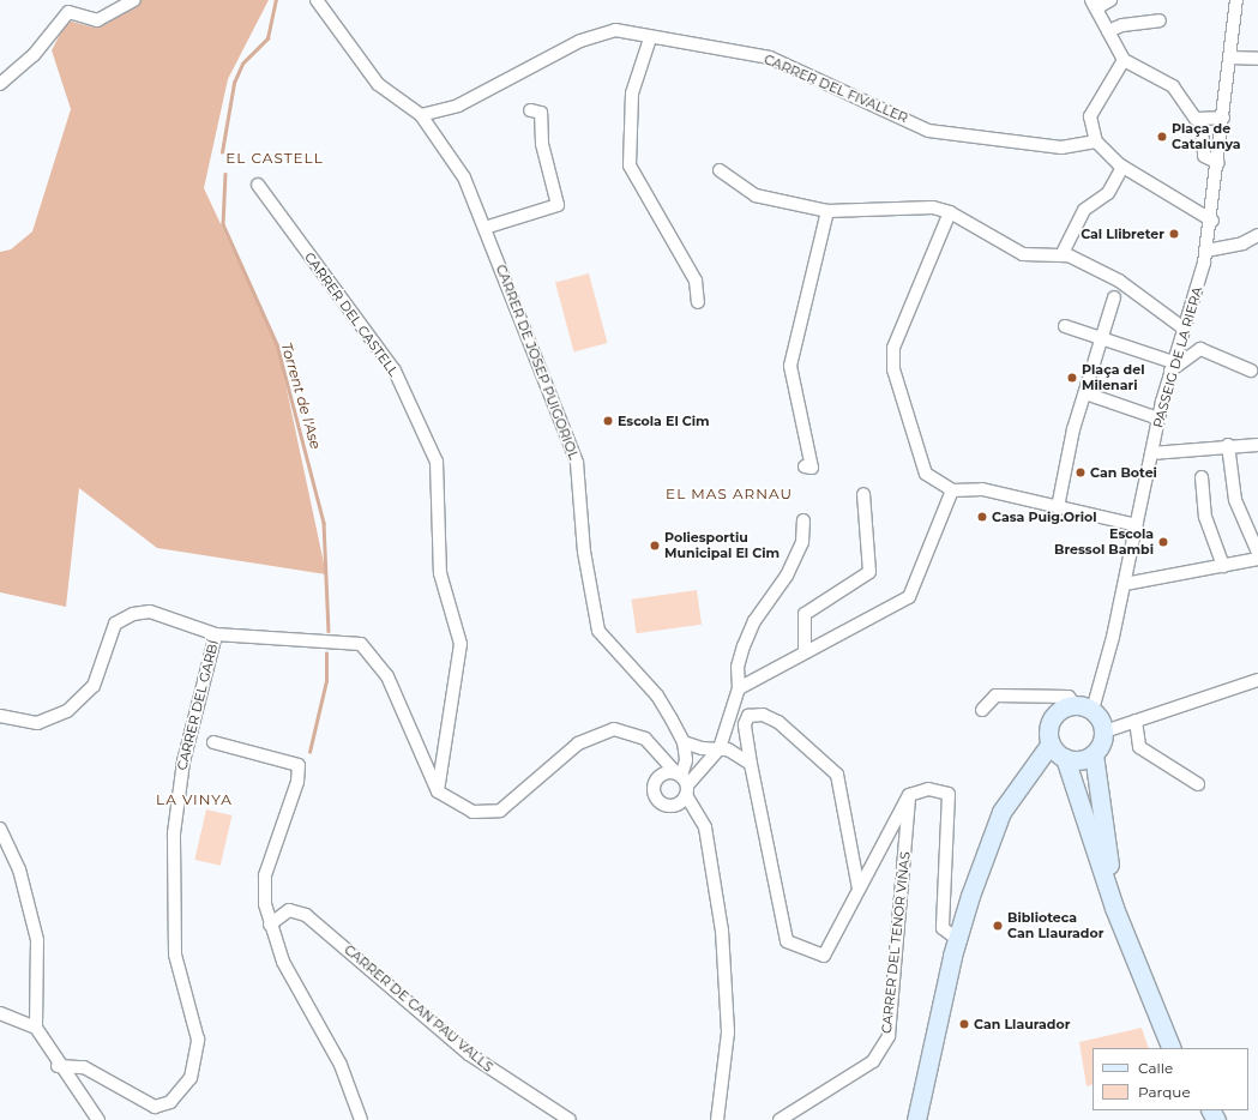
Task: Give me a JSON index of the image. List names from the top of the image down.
{
  "streets": {
    "street": [
      "CARRER DEL FIVALLER",
      "CARRER DEL CASTELL",
      "PASSEIG DE LA RIERA",
      "CARRER DE JOSEP PUIGORIOL",
      "CARRER DEL GARBÍ",
      "CARRER DEL TENOR VIÑAS",
      "CARRER DE CAN PAU VALLS"
    ]
  },
  "crossings": [
    ["CARRER DEL FIVALLER", "CARRER DE JOSEP PUIGORIOL"]
  ],
  "districts": ["EL CASTELL", "EL MAS ARNAU", "LA VINYA"],
  "water": ["Torrent de l'Ase"],
  "places": [
    "Plaça de Catalunya",
    "Cal Llibreter",
    "Plaça del Milenari",
    "Escola El Cim",
    "Can Botei",
    "Casa Puig.Oriol",
    "Escola Bressol Bambi",
    "Poliesportiu Municipal El Cim",
    "Biblioteca Can Llaurador",
    "Can Llaurador"
  ],
  "legend": ["Calle", "Parque"]
}
